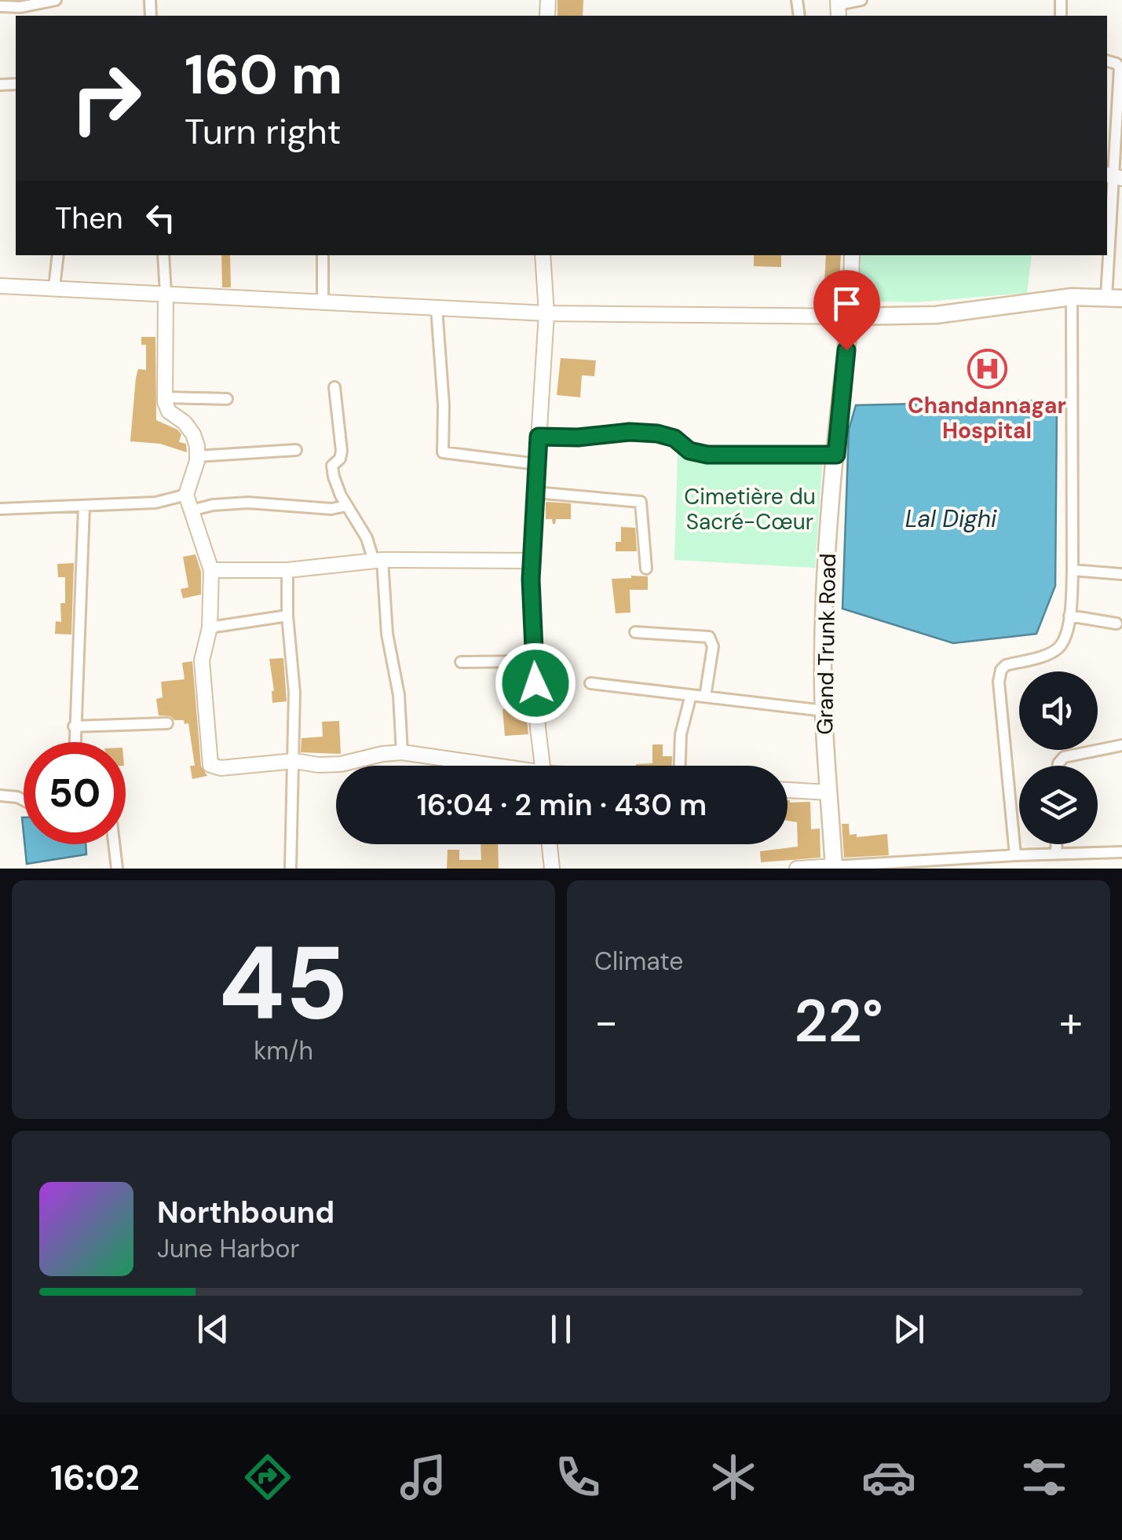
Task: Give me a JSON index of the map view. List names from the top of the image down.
{
  "streets": {
    "main road": ["Grand Trunk Road"]
  },
  "water": ["Lal Dighi"],
  "parks": ["Cimetière du Sacré-Cœur"],
  "places": {
    "hospital": ["Chandannagar Hospital"]
  },
  "page": {
    "turn": ["160 m", "Turn right"],
    "then": "Then",
    "limit": "50",
    "trip": "16:04 · 2 min · 430 m",
    "tile": [
      ["45", "km/h"],
      "Climate"
    ],
    "heat": ["−", "22°", "+"],
    "song": ["Northbound", "June Harbor"],
    "tabs": "16:02"
  }
}
